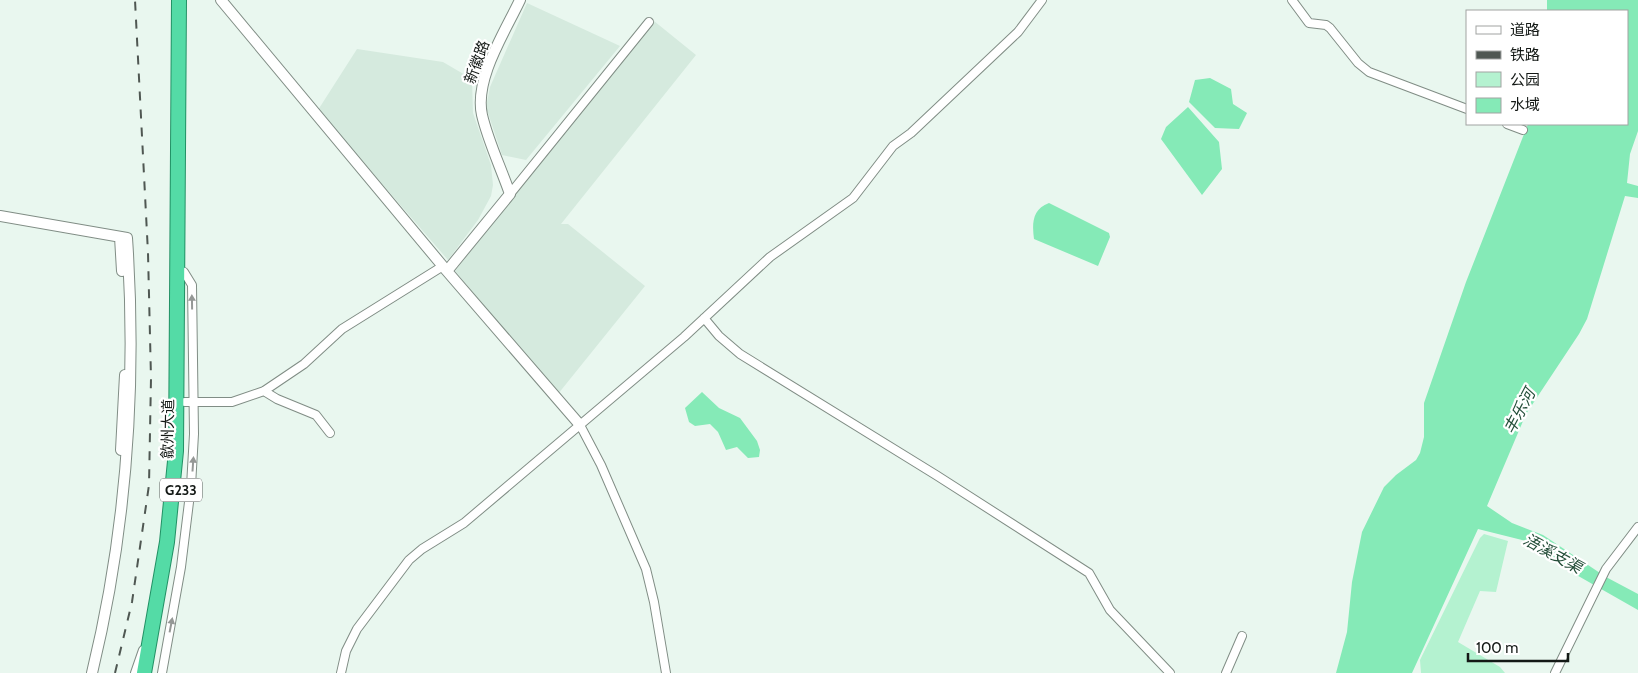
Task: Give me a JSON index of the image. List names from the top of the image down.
{
  "streets": {
    "highway": ["歙州大道", "G233"],
    "street": ["新徽路"]
  },
  "crossings": [
    ["歙州大道", "G233"]
  ],
  "water": ["丰乐河", "浯溪支渠"],
  "legend": [
    "道路",
    "铁路",
    "公园",
    "水域"
  ],
  "scale_bar": "100 m"
}
